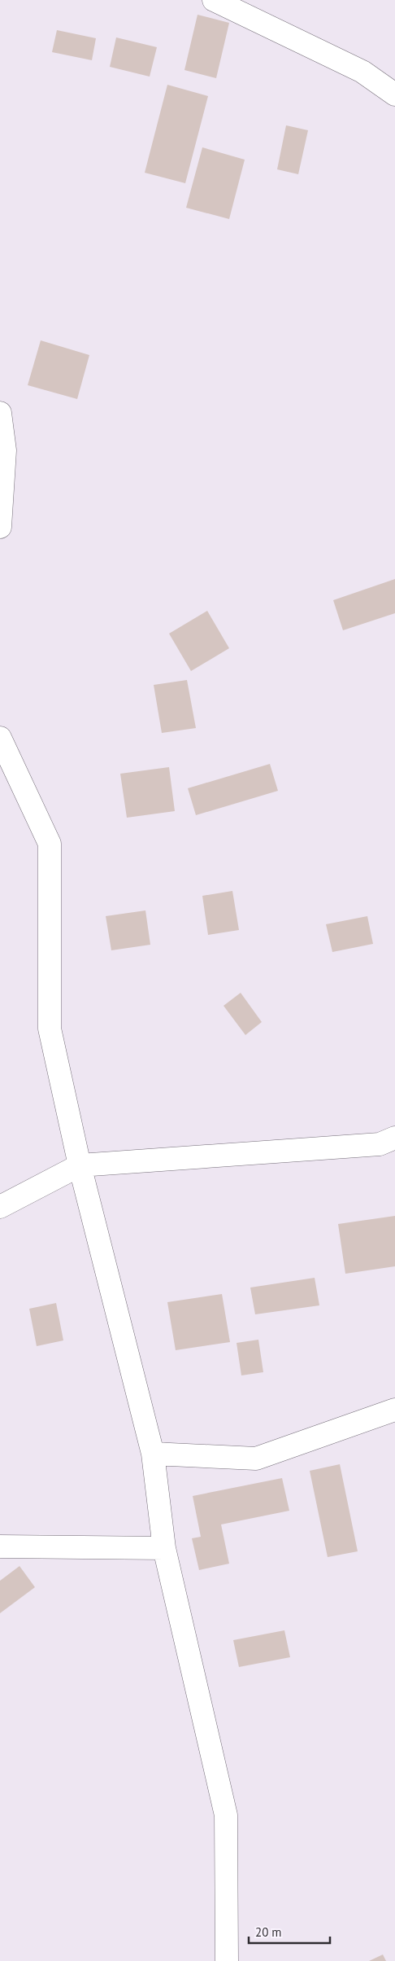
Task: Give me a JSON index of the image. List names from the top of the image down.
{
  "scale_bar": "20 m"
}
